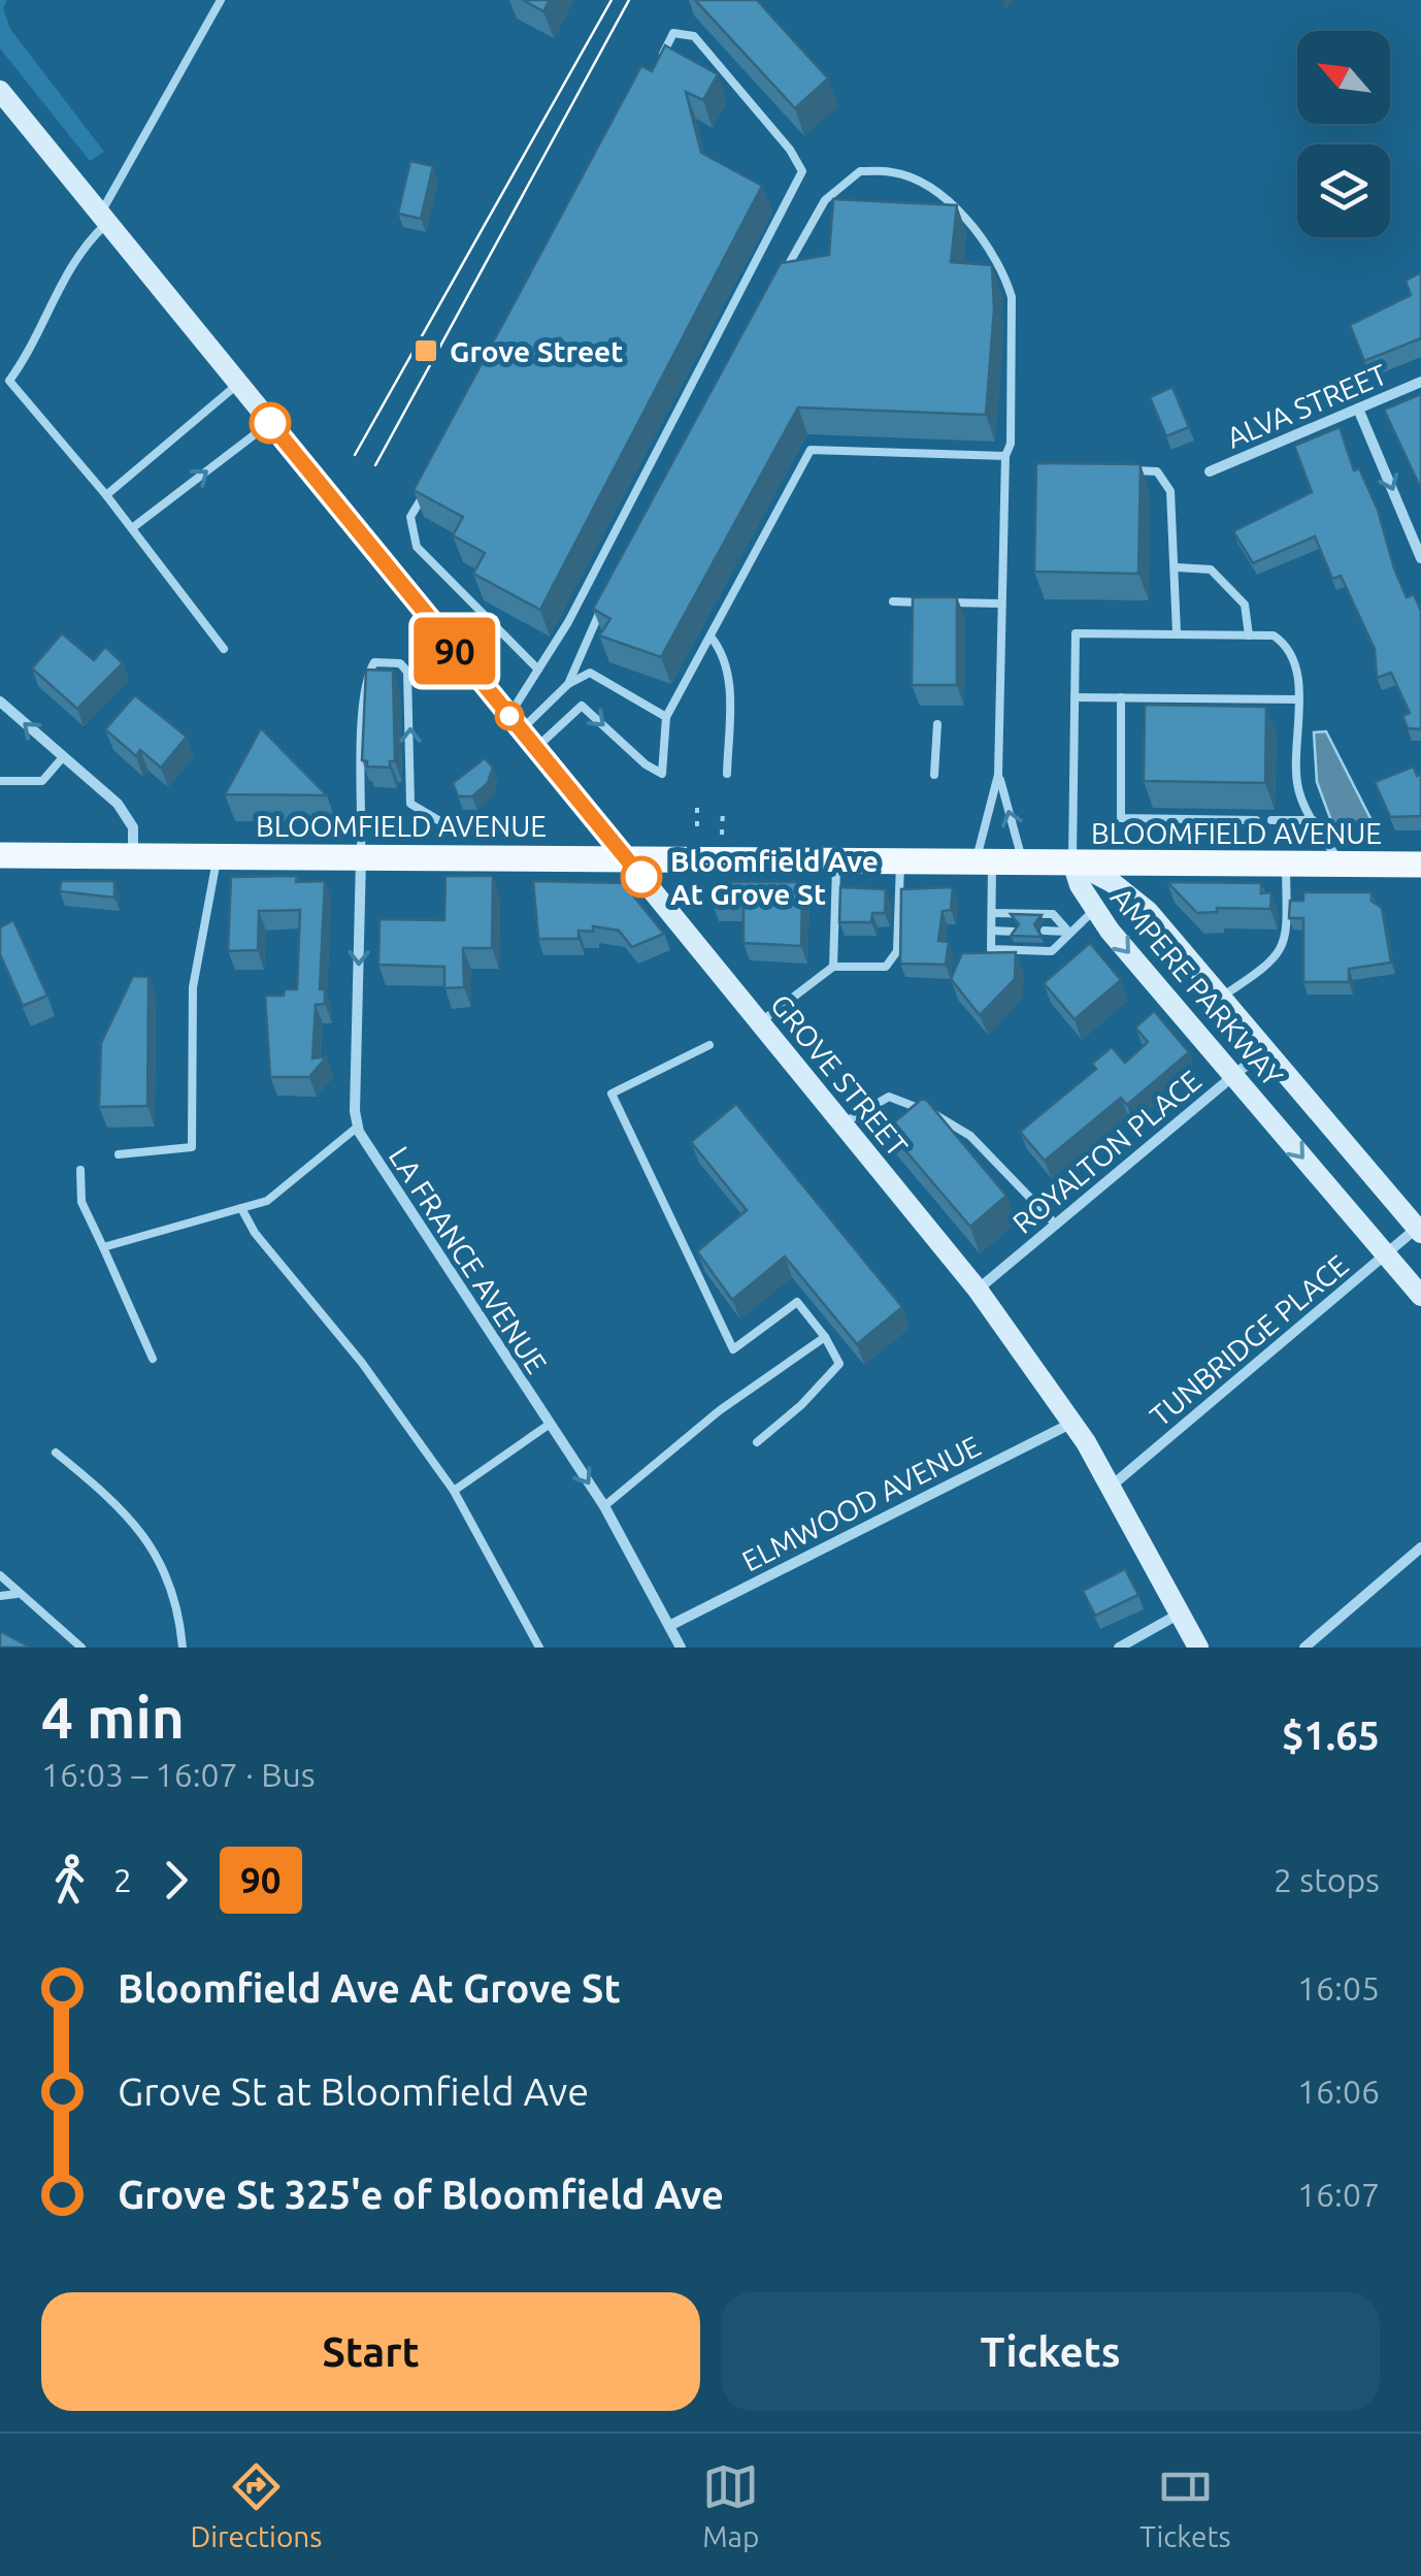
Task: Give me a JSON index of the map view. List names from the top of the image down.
{
  "streets": {
    "main road": ["BLOOMFIELD AVENUE", "AMPERE PARKWAY", "GROVE STREET"],
    "street": [
      "ALVA STREET",
      "ROYALTON PLACE",
      "LA FRANCE AVENUE",
      "TUNBRIDGE PLACE",
      "ELMWOOD AVENUE"
    ]
  },
  "crossings": [
    ["BLOOMFIELD AVENUE", "AMPERE PARKWAY"],
    ["BLOOMFIELD AVENUE", "GROVE STREET"],
    ["BLOOMFIELD AVENUE", "LA FRANCE AVENUE"],
    ["AMPERE PARKWAY", "ROYALTON PLACE"],
    ["AMPERE PARKWAY", "TUNBRIDGE PLACE"],
    ["GROVE STREET", "ROYALTON PLACE"],
    ["GROVE STREET", "TUNBRIDGE PLACE"],
    ["GROVE STREET", "ELMWOOD AVENUE"],
    ["LA FRANCE AVENUE", "ELMWOOD AVENUE"]
  ],
  "one_way": ["LA FRANCE AVENUE"],
  "places": {
    "transit": ["Grove Street"],
    "other": ["Bloomfield Ave At Grove St"]
  },
  "lines": ["bus line 90"],
  "north": "top left",
  "page": {
    "on_map": "90",
    "heading": ["4 min", "16:03 – 16:07 · Bus", "$1.65"],
    "legs": ["2", "90", "2 stops"],
    "list": [
      {
        "name": "Bloomfield Ave At Grove St",
        "value": "16:05"
      },
      {
        "name": "Grove St at Bloomfield Ave",
        "value": "16:06"
      },
      {
        "name": "Grove St 325'e of Bloomfield Ave",
        "value": "16:07"
      }
    ],
    "buttons": ["Start", "Tickets"],
    "tabs": ["Directions", "Map", "Tickets"]
  }
}
